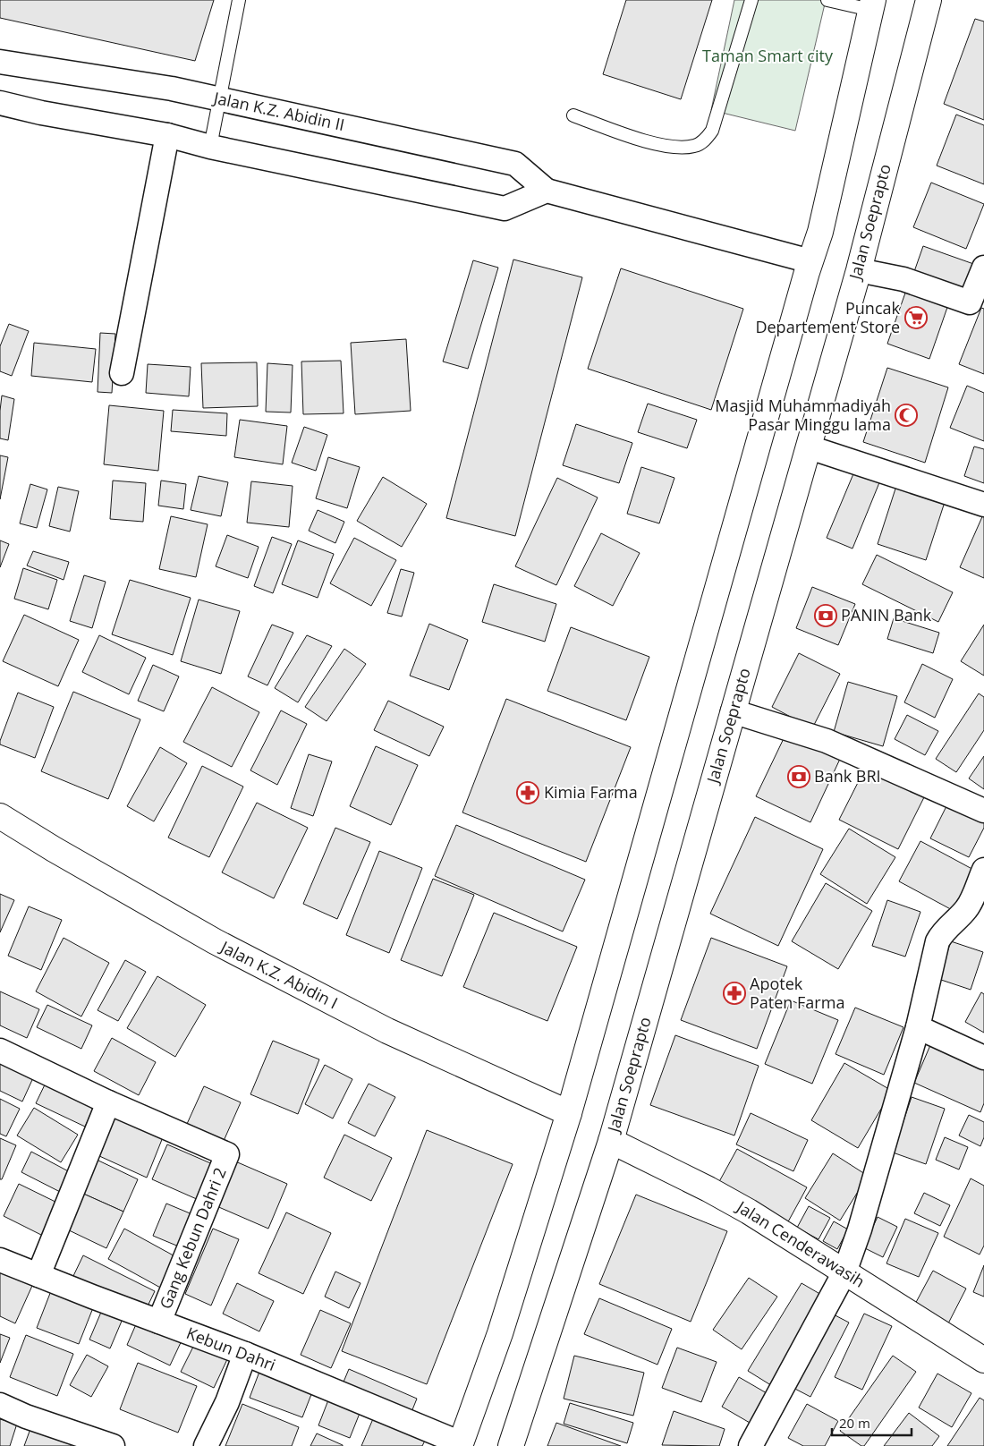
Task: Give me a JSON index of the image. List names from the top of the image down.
{
  "streets": {
    "main road": ["Jalan Soeprapto", "Jalan K.Z. Abidin I", "Jalan Cenderawasih"],
    "street": ["Jalan K.Z. Abidin II", "Gang Kebun Dahri 2", "Kebun Dahri"]
  },
  "crossings": [
    ["Jalan Soeprapto", "Jalan Cenderawasih"],
    ["Gang Kebun Dahri 2", "Kebun Dahri"]
  ],
  "parks": ["Taman Smart city"],
  "places": {
    "supermarket": ["Puncak Departement Store"],
    "mosque": ["Masjid Muhammadiyah Pasar Minggu lama"],
    "bank": ["PANIN Bank", "Bank BRI"],
    "pharmacy": ["Kimia Farma", "Apotek Paten Farma"]
  },
  "scale_bar": "20 m"
}
